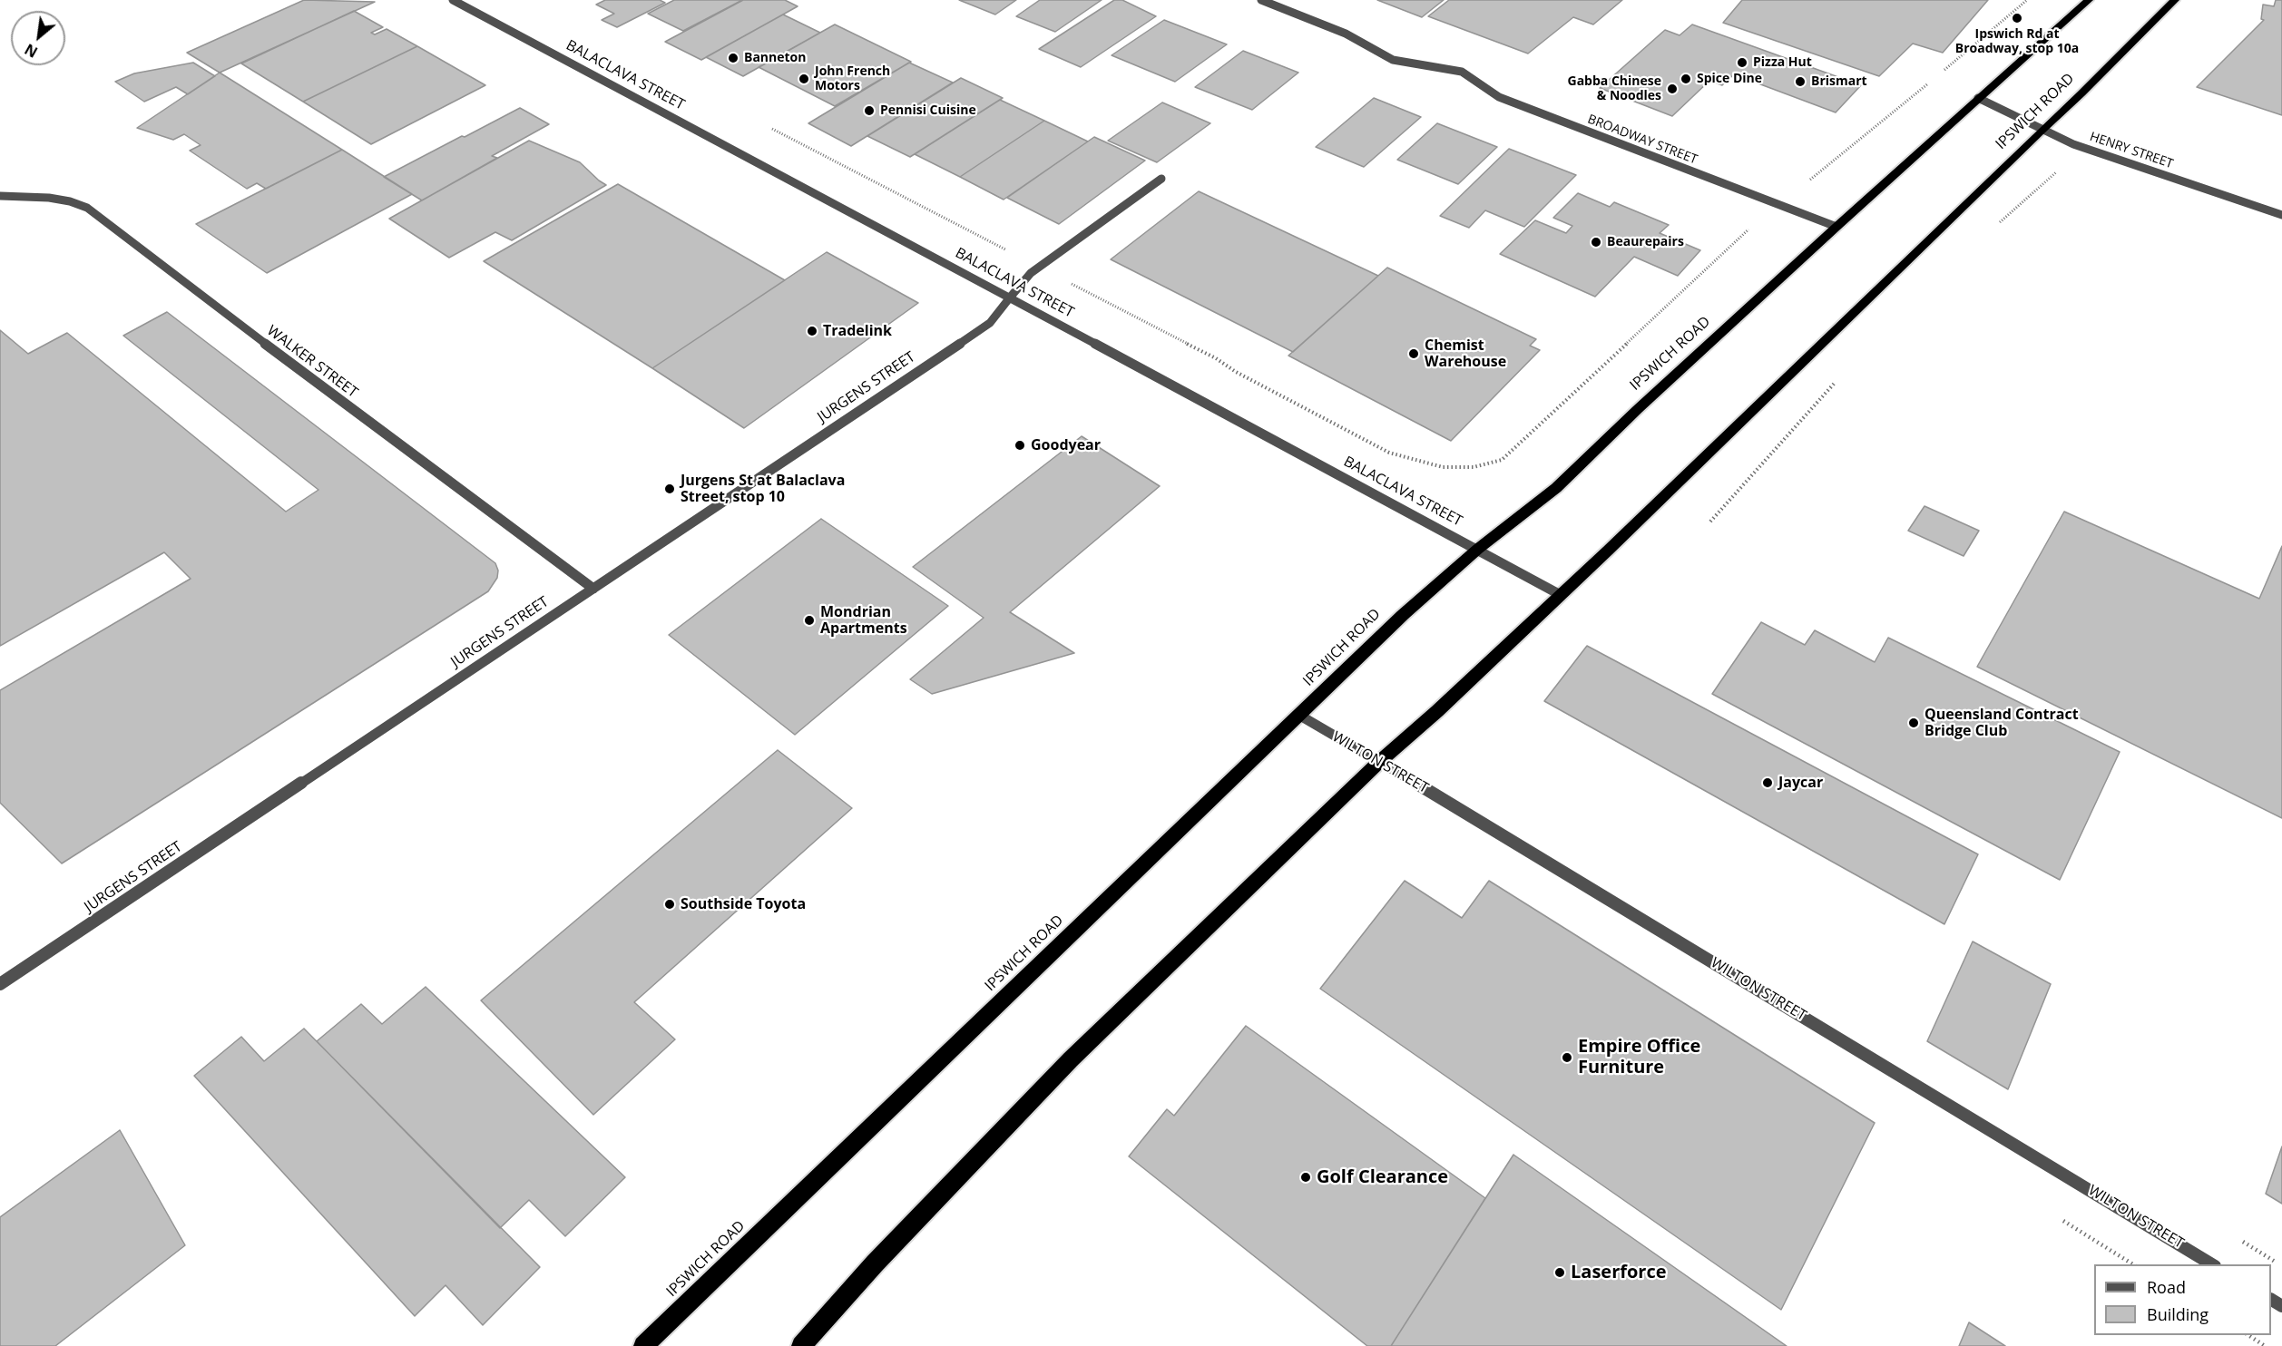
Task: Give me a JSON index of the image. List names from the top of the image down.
{
  "streets": {
    "highway": ["IPSWICH ROAD"],
    "street": [
      "BALACLAVA STREET",
      "BROADWAY STREET",
      "HENRY STREET",
      "WALKER STREET",
      "JURGENS STREET",
      "WILTON STREET"
    ]
  },
  "crossings": [
    ["BALACLAVA STREET", "IPSWICH ROAD"],
    ["BALACLAVA STREET", "JURGENS STREET"],
    ["IPSWICH ROAD", "BROADWAY STREET"],
    ["IPSWICH ROAD", "HENRY STREET"],
    ["IPSWICH ROAD", "WILTON STREET"],
    ["WALKER STREET", "JURGENS STREET"]
  ],
  "places": [
    "Ipswich Rd at Broadway, stop 10a",
    "Banneton",
    "Pizza Hut",
    "John French Motors",
    "Spice Dine",
    "Brismart",
    "Gabba Chinese & Noodles",
    "Pennisi Cuisine",
    "Beaurepairs",
    "Tradelink",
    "Chemist Warehouse",
    "Goodyear",
    "Jurgens St at Balaclava Street, stop 10",
    "Mondrian Apartments",
    "Queensland Contract Bridge Club",
    "Jaycar",
    "Southside Toyota",
    "Empire Office Furniture",
    "Golf Clearance",
    "Laserforce"
  ],
  "legend": ["Road", "Building"],
  "north": "bottom left"
}
